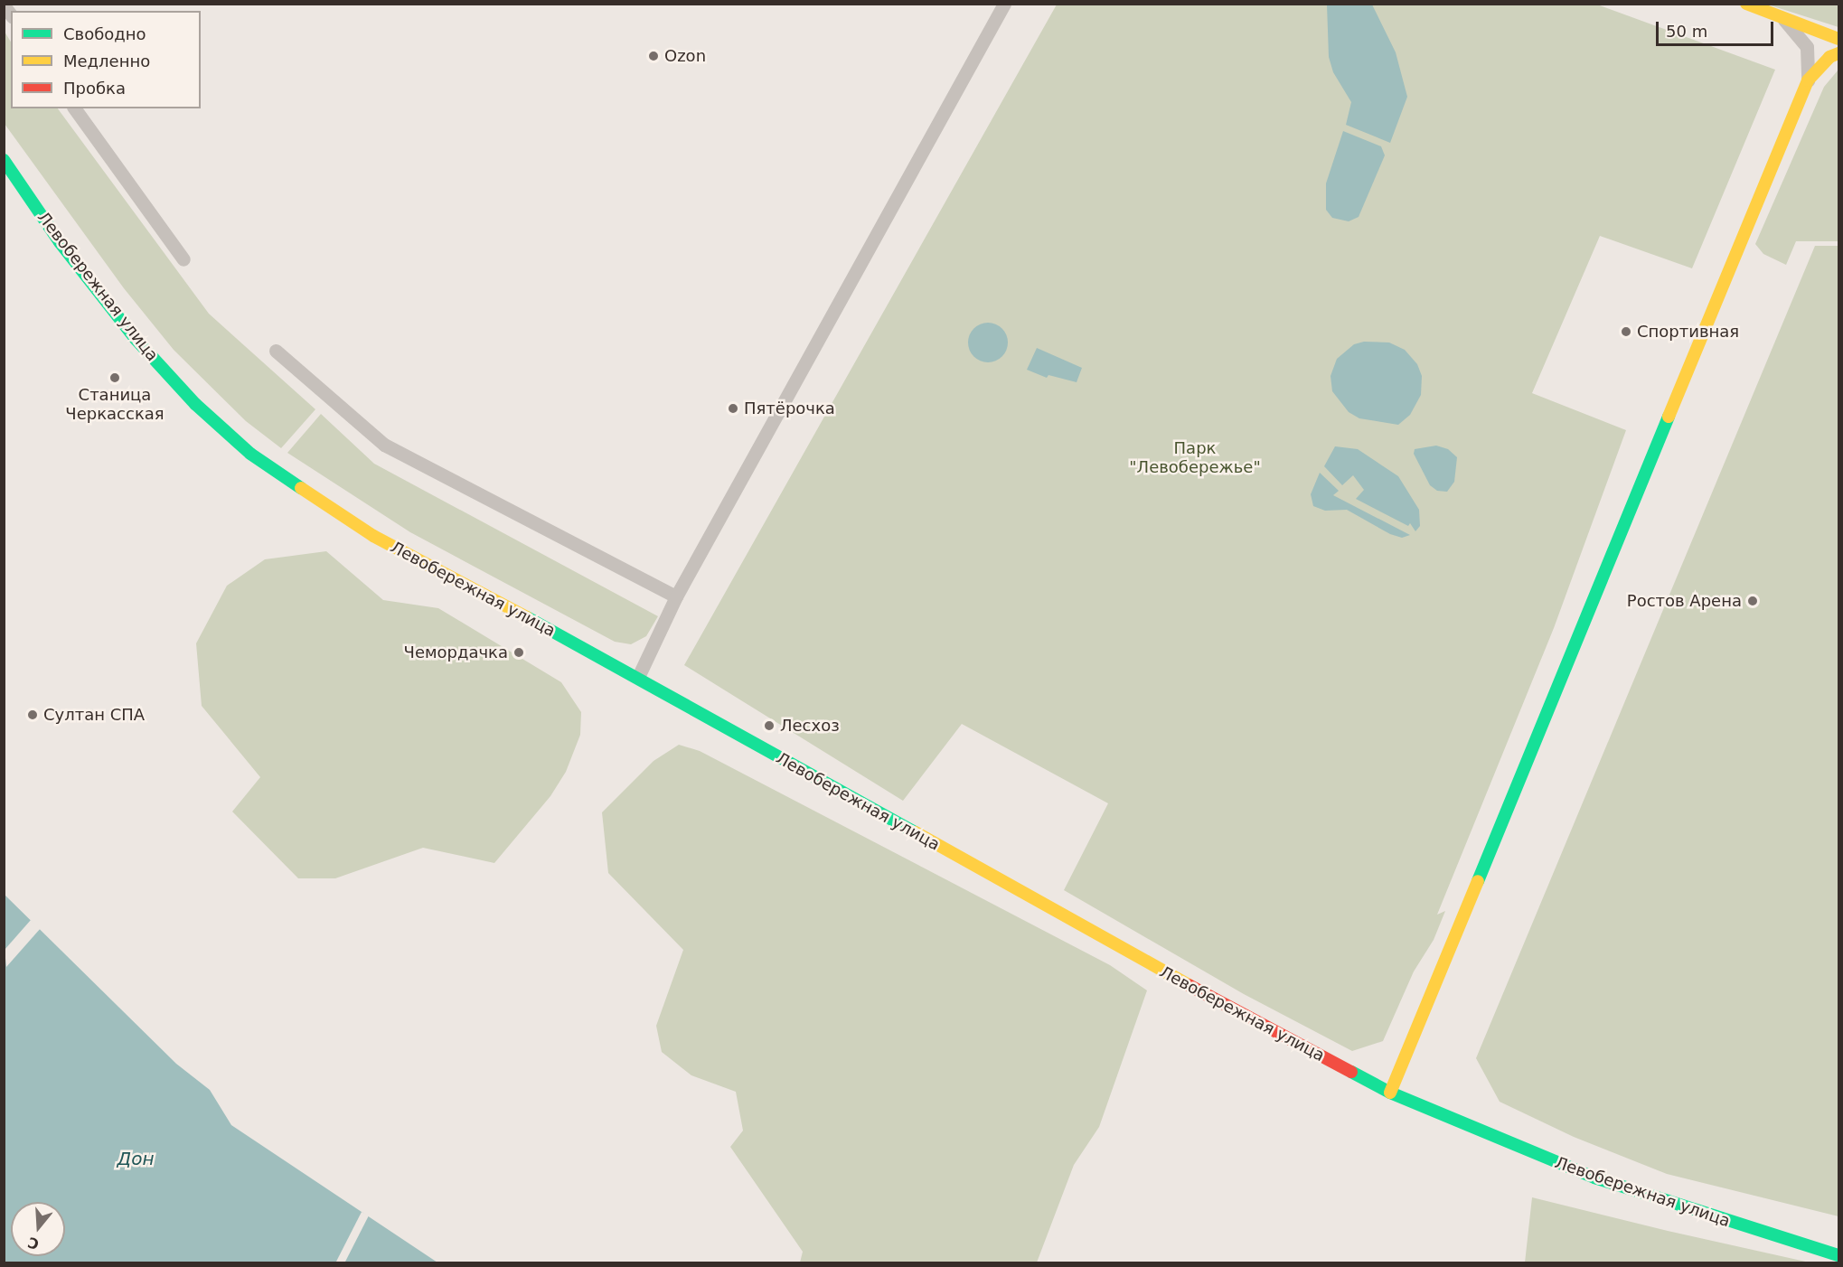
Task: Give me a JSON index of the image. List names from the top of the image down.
{
  "streets": {
    "main road": ["Левобережная улица"]
  },
  "water": ["Дон"],
  "parks": ["Парк \"Левобережье\""],
  "places": [
    "Ozon",
    "Спортивная",
    "Станица Черкасская",
    "Пятёрочка",
    "Ростов Арена",
    "Чемордачка",
    "Султан СПА",
    "Лесхоз"
  ],
  "legend": ["Свободно", "Медленно", "Пробка"],
  "scale_bar": "50 m",
  "north": "bottom"
}
